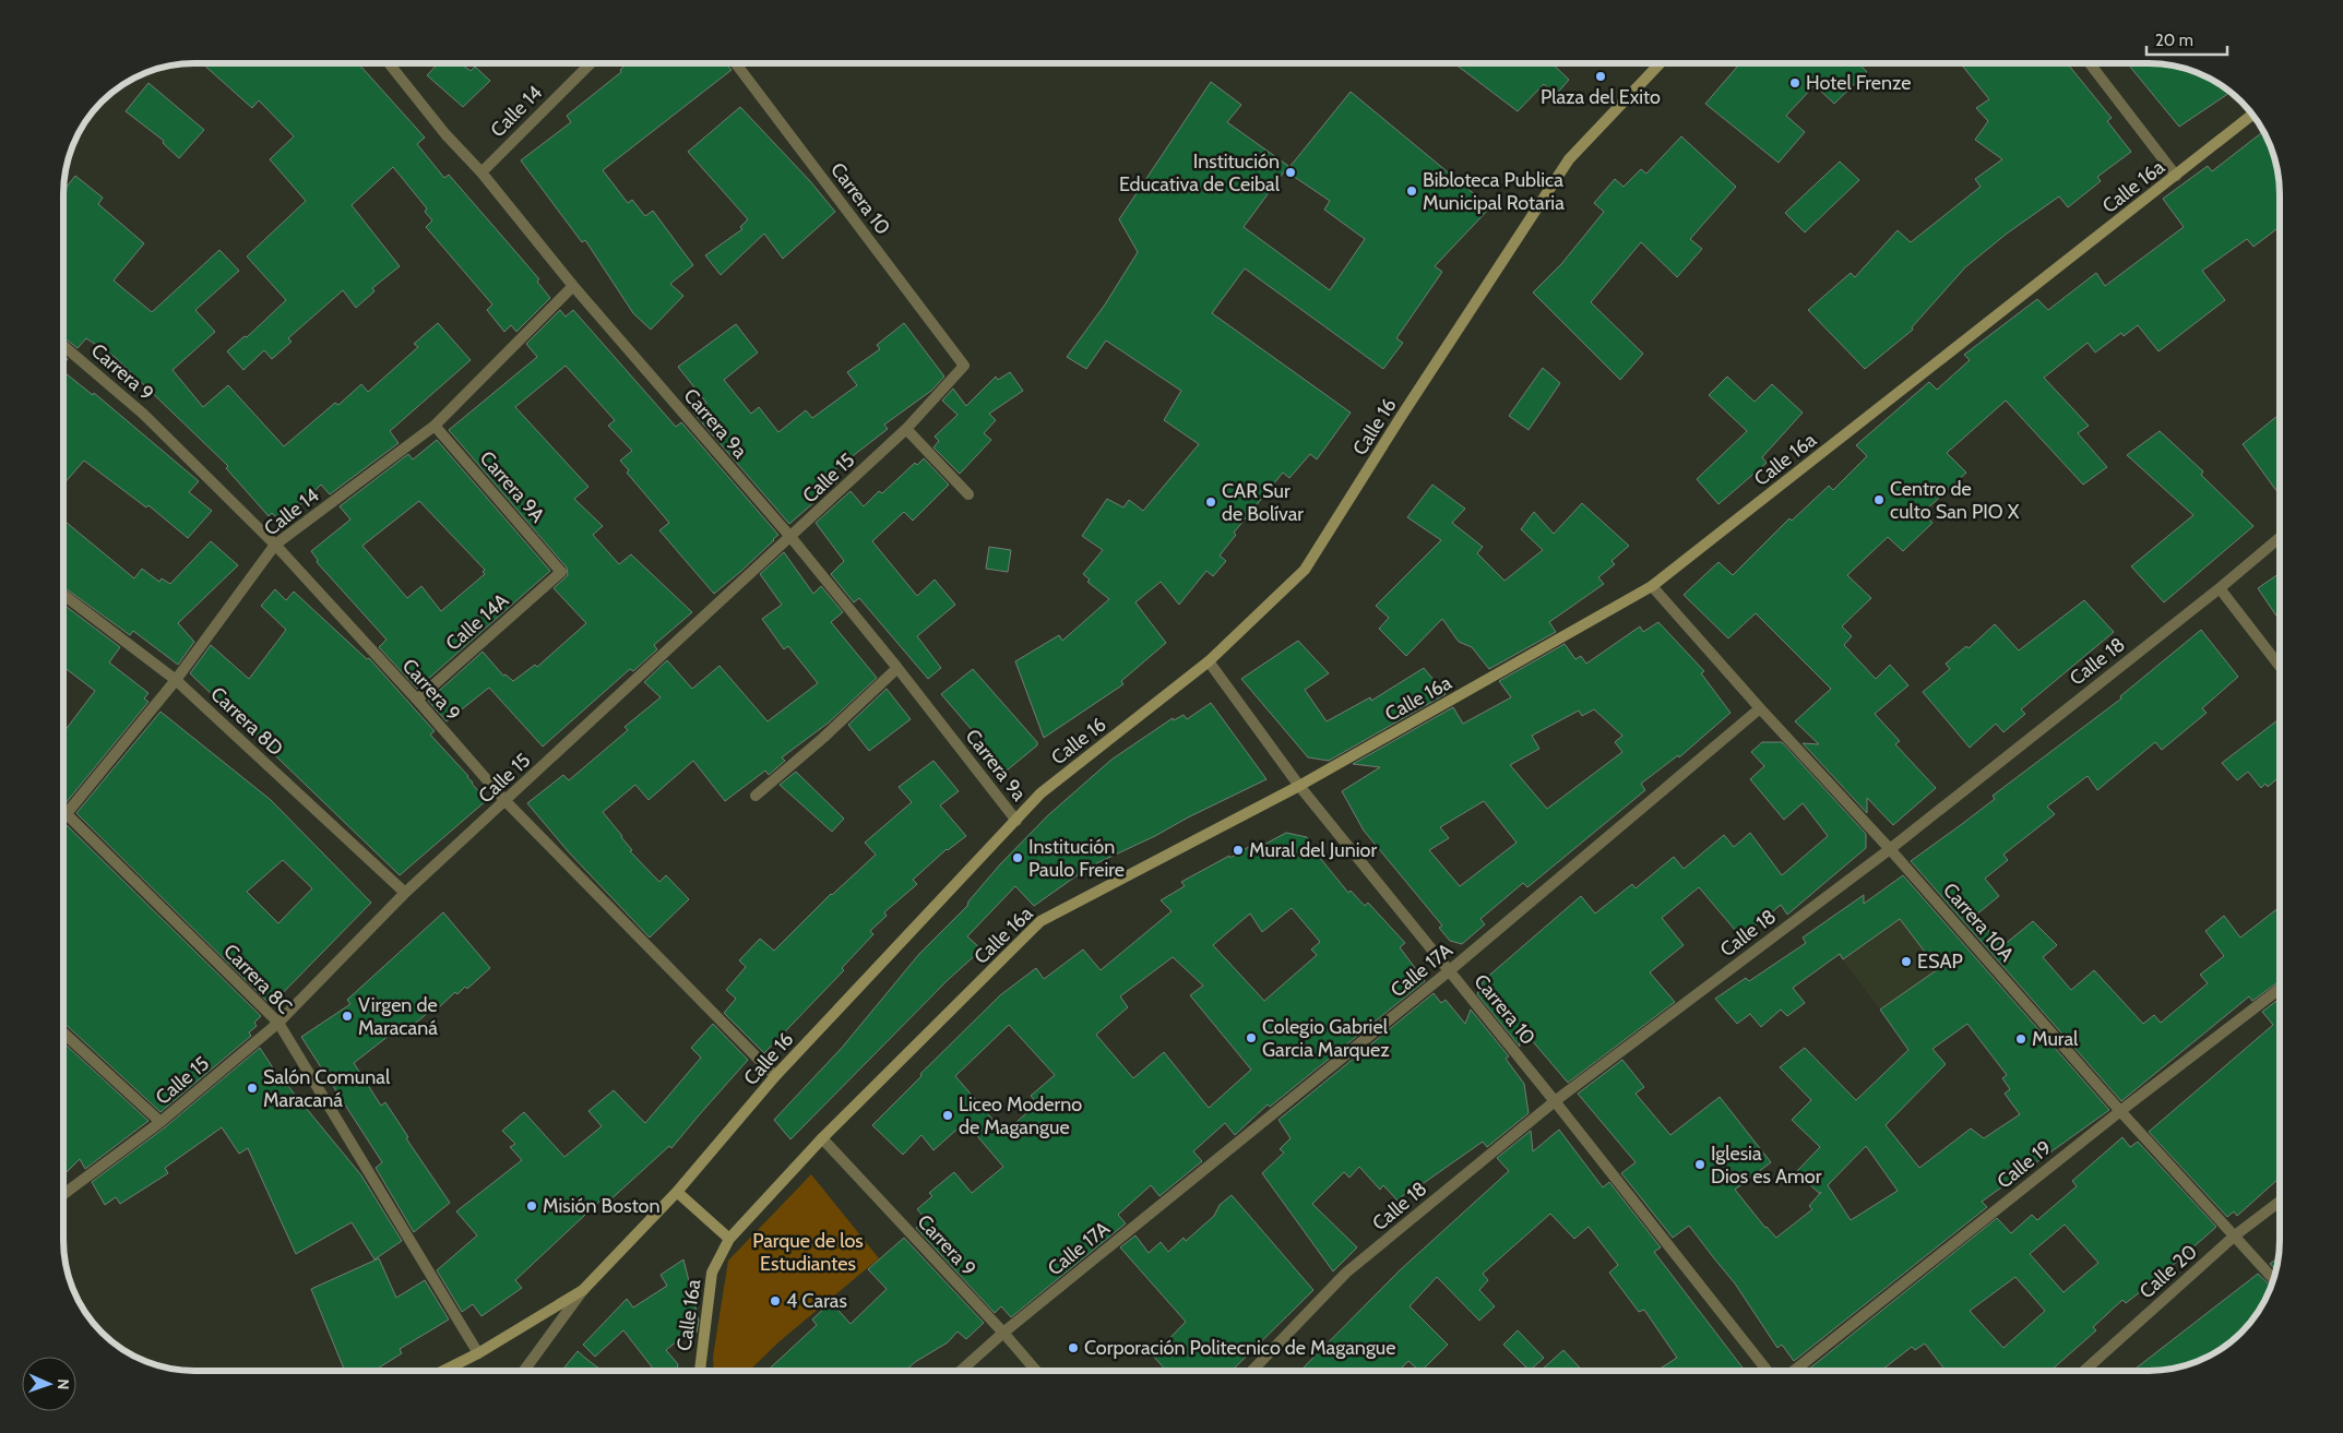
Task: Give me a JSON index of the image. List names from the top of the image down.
{
  "streets": {
    "main road": ["Calle 16a", "Calle 16"],
    "street": [
      "Calle 14",
      "Carrera 10",
      "Carrera 9",
      "Carrera 9a",
      "Calle 15",
      "Carrera 9A",
      "Calle 14A",
      "Calle 18",
      "Carrera 8D",
      "Carrera 10A",
      "Calle 17A",
      "Carrera 8C",
      "Calle 19",
      "Calle 20"
    ]
  },
  "crossings": [
    ["Calle 14", "Carrera 9"],
    ["Calle 14", "Carrera 9a"],
    ["Calle 14", "Carrera 9A"],
    ["Calle 14", "Carrera 8D"],
    ["Calle 14", "Carrera 8C"],
    ["Calle 16a", "Carrera 10"],
    ["Calle 16a", "Carrera 9"],
    ["Calle 16a", "Carrera 10A"],
    ["Carrera 10", "Calle 16"],
    ["Carrera 10", "Calle 15"],
    ["Carrera 10", "Calle 18"],
    ["Carrera 10", "Calle 17A"],
    ["Carrera 9", "Calle 16"],
    ["Carrera 9", "Calle 15"],
    ["Carrera 9", "Calle 14A"],
    ["Carrera 9", "Calle 17A"],
    ["Carrera 9a", "Calle 16"],
    ["Carrera 9a", "Calle 15"],
    ["Calle 16", "Carrera 8C"],
    ["Calle 15", "Carrera 8D"],
    ["Calle 15", "Carrera 8C"],
    ["Carrera 9A", "Calle 14A"],
    ["Calle 18", "Carrera 10A"],
    ["Carrera 10A", "Calle 17A"],
    ["Carrera 10A", "Calle 19"],
    ["Carrera 10A", "Calle 20"]
  ],
  "parks": ["Parque de los Estudiantes"],
  "places": [
    "Plaza del Exito",
    "Hotel Frenze",
    "Institución Educativa de Ceibal",
    "Bibloteca Publica Municipal Rotaria",
    "Centro de culto San PIO X",
    "CAR Sur de Bolívar",
    "Mural del Junior",
    "Institución Paulo Freire",
    "ESAP",
    "Virgen de Maracaná",
    "Colegio Gabriel Garcia Marquez",
    "Mural",
    "Salón Comunal Maracaná",
    "Liceo Moderno de Magangue",
    "Iglesia Dios es Amor",
    "Misión Boston",
    "4 Caras",
    "Corporación Politecnico de Magangue"
  ],
  "scale_bar": "20 m",
  "north": "right"
}
